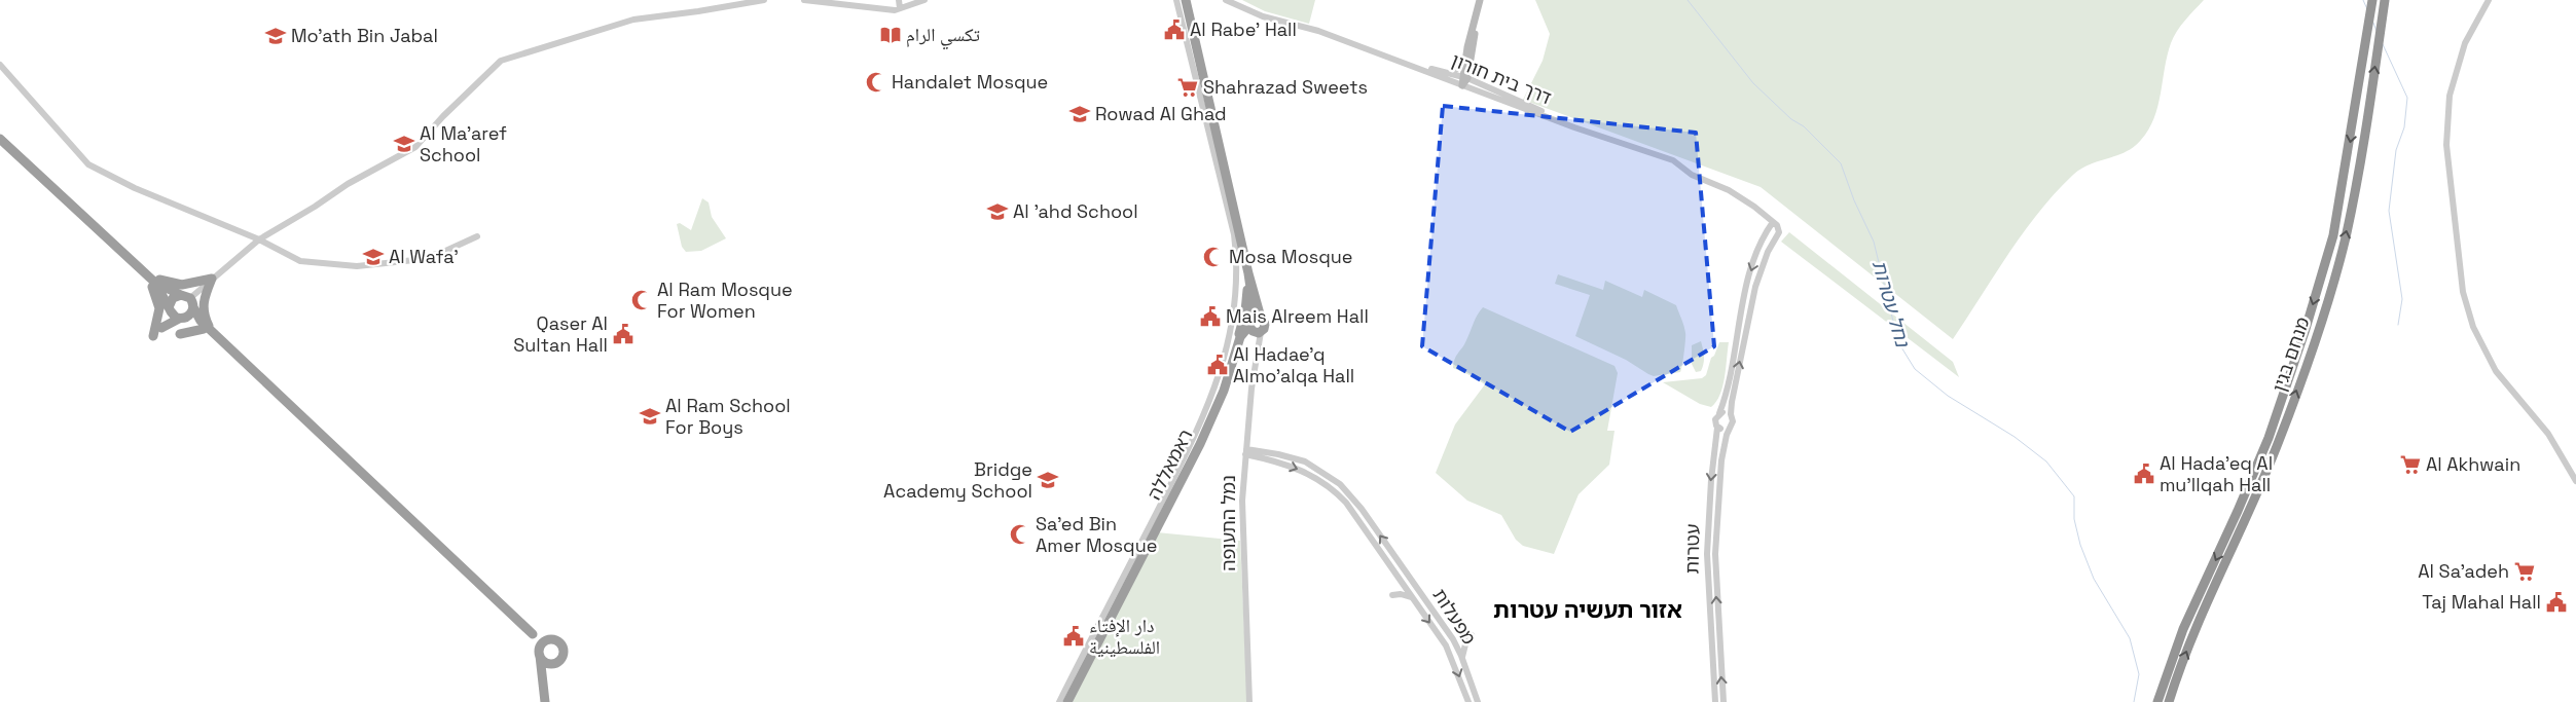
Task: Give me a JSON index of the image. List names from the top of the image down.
{
  "streets": {
    "highway": ["מנחם בגין", "ראמאללה"],
    "street": [
      "דרך בית חורון",
      "נמל התעופה",
      "עטרות",
      "מפעלות"
    ]
  },
  "crossings": [
    ["ראמאללה", "נמל התעופה"],
    ["נמל התעופה", "מפעלות"]
  ],
  "districts": ["אזור תעשיה עטרות"],
  "water": ["נחל עטרות"],
  "places": {
    "public building": [
      "Al Rabe' Hall",
      "Mais Alreem Hall",
      "Qaser Al Sultan Hall",
      "Al Hadae'q Almo'alqa Hall",
      "Al Hada'eq Al mu'llqah Hall",
      "Taj Mahal Hall",
      "دار الإفتاء الفلسطينية"
    ],
    "library": ["تكسي الرام"],
    "school or university": [
      "Mo'ath Bin Jabal",
      "Rowad Al Ghad",
      "Al Ma'aref School",
      "Al 'ahd School",
      "Al Wafa'",
      "Al Ram School For Boys",
      "Bridge Academy School"
    ],
    "mosque": [
      "Handalet Mosque",
      "Mosa Mosque",
      "Al Ram Mosque For Women",
      "Sa'ed Bin Amer Mosque"
    ],
    "supermarket": ["Shahrazad Sweets", "Al Akhwain", "Al Sa'adeh"]
  }
}
